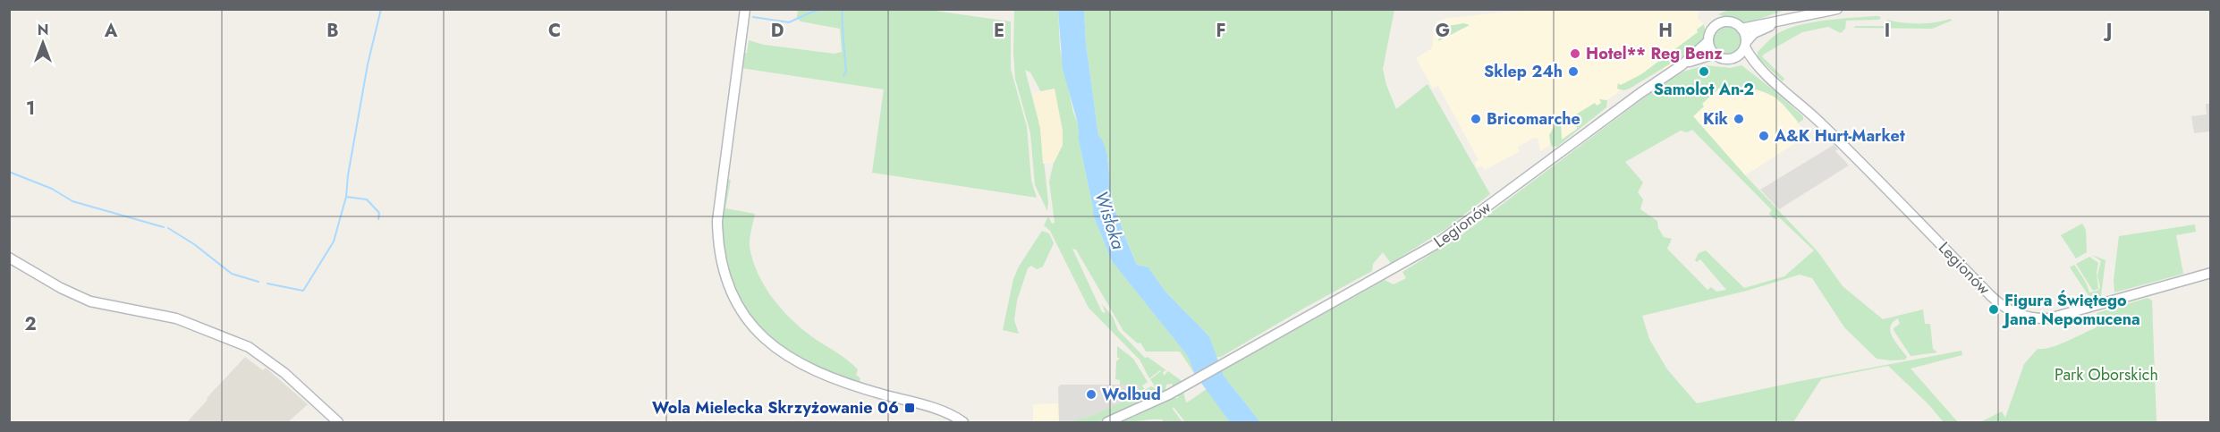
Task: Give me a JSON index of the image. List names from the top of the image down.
{
  "streets": {
    "street": ["Legionów"]
  },
  "water": ["Wisłoka"],
  "parks": ["Park Oborskich"],
  "places": {
    "other": [
      "Hotel** Reg Benz",
      "Sklep 24h",
      "Samolot An-2",
      "Bricomarche",
      "Kik",
      "A&K Hurt-Market",
      "Figura Świętego Jana Nepomucena",
      "Wolbud"
    ],
    "transit": ["Wola Mielecka Skrzyżowanie 06"]
  },
  "north": "top",
  "grid": {
    "columns": [
      "A",
      "B",
      "C",
      "D",
      "E",
      "F",
      "G",
      "H",
      "I",
      "J"
    ],
    "rows": ["1", "2"]
  }
}
